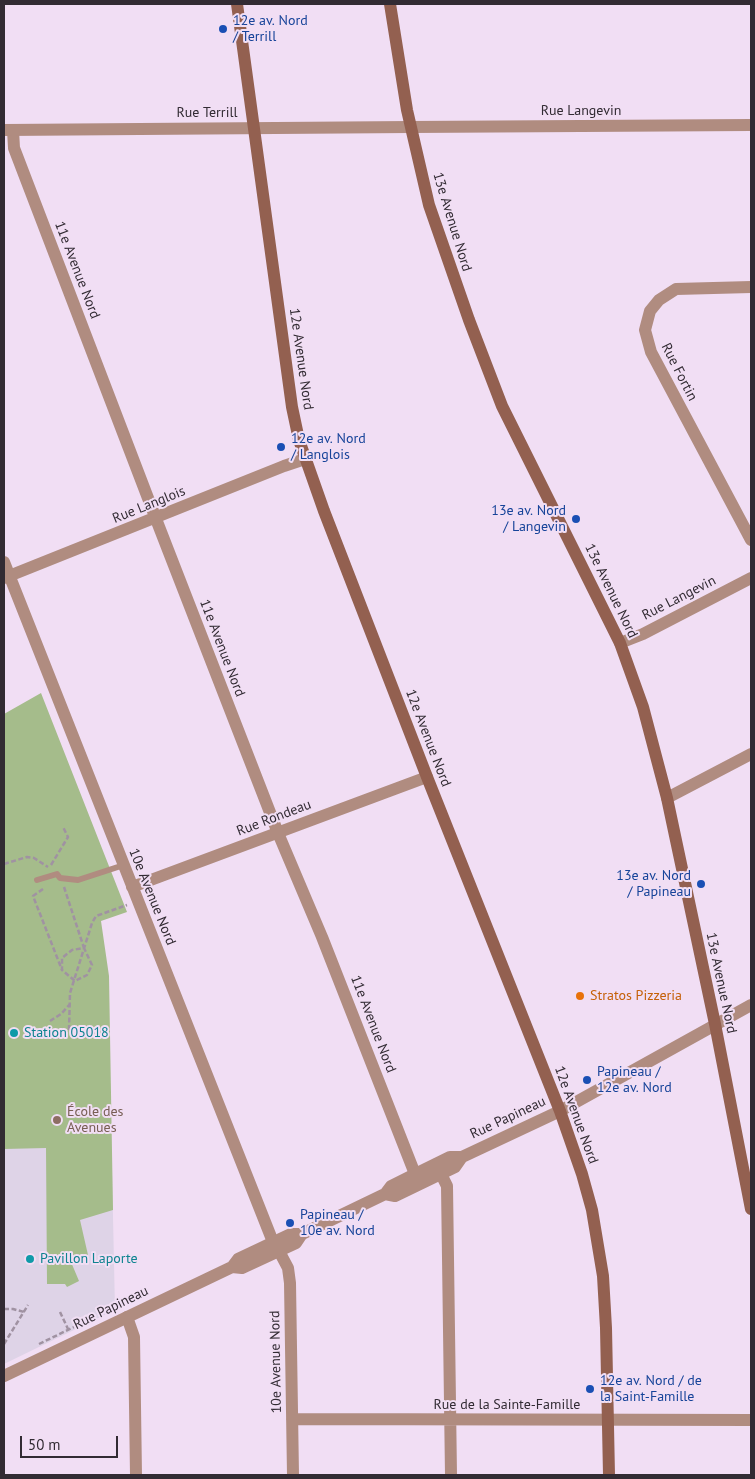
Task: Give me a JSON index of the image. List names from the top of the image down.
{
  "streets": {
    "main road": ["13e Avenue Nord", "12e Avenue Nord"],
    "street": [
      "Rue Langevin",
      "Rue Terrill",
      "11e Avenue Nord",
      "Rue Fortin",
      "Rue Langlois",
      "Rue Rondeau",
      "10e Avenue Nord",
      "Rue Papineau",
      "Rue de la Sainte-Famille"
    ]
  },
  "crossings": [
    ["Rue Langevin", "Rue Terrill"],
    ["Rue Langevin", "13e Avenue Nord"],
    ["Rue Terrill", "13e Avenue Nord"],
    ["Rue Terrill", "11e Avenue Nord"],
    ["Rue Terrill", "12e Avenue Nord"],
    ["13e Avenue Nord", "Rue Papineau"],
    ["11e Avenue Nord", "Rue Langlois"],
    ["11e Avenue Nord", "Rue Rondeau"],
    ["11e Avenue Nord", "Rue Papineau"],
    ["12e Avenue Nord", "Rue Langlois"],
    ["12e Avenue Nord", "Rue Rondeau"],
    ["12e Avenue Nord", "Rue Papineau"],
    ["12e Avenue Nord", "Rue de la Sainte-Famille"],
    ["Rue Langlois", "10e Avenue Nord"],
    ["Rue Rondeau", "10e Avenue Nord"],
    ["10e Avenue Nord", "Rue Papineau"],
    ["10e Avenue Nord", "Rue de la Sainte-Famille"]
  ],
  "places": [
    "12e av. Nord / Terrill",
    "12e av. Nord / Langlois",
    "13e av. Nord / Langevin",
    "13e av. Nord / Papineau",
    "Stratos Pizzeria",
    "Station 05018",
    "Papineau / 12e av. Nord",
    "École des Avenues",
    "Papineau / 10e av. Nord",
    "Pavillon Laporte",
    "12e av. Nord / de la Saint-Famille"
  ],
  "scale_bar": "50 m"
}
